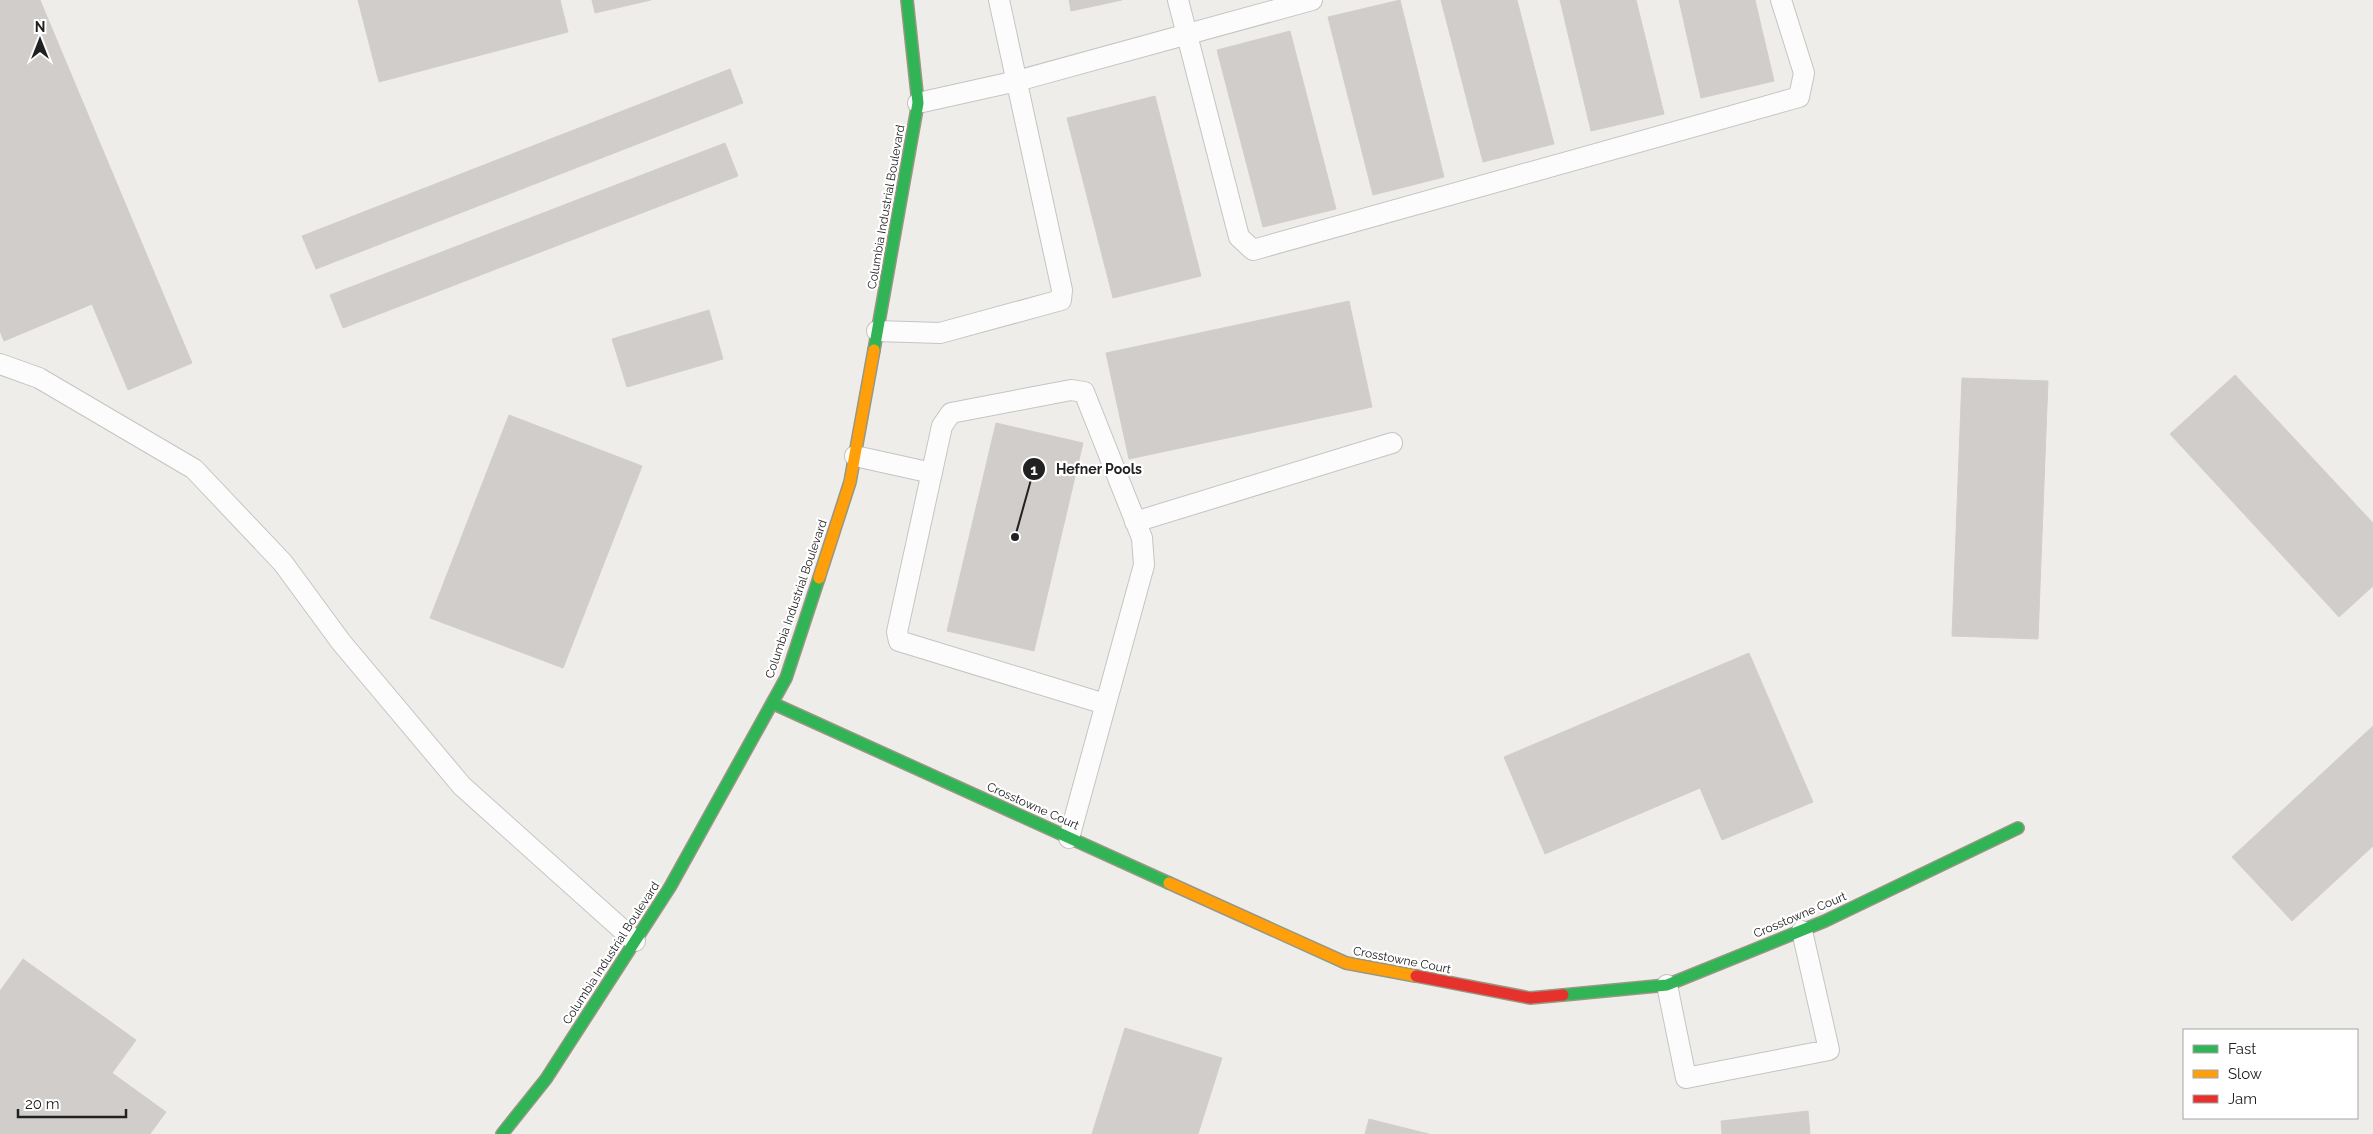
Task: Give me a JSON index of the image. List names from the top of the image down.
{
  "streets": {
    "street": ["Columbia Industrial Boulevard", "Crosstowne Court"]
  },
  "crossings": [
    ["Columbia Industrial Boulevard", "Crosstowne Court"]
  ],
  "places": ["Hefner Pools"],
  "legend": ["Fast", "Slow", "Jam"],
  "scale_bar": "20 m",
  "north": "top"
}
